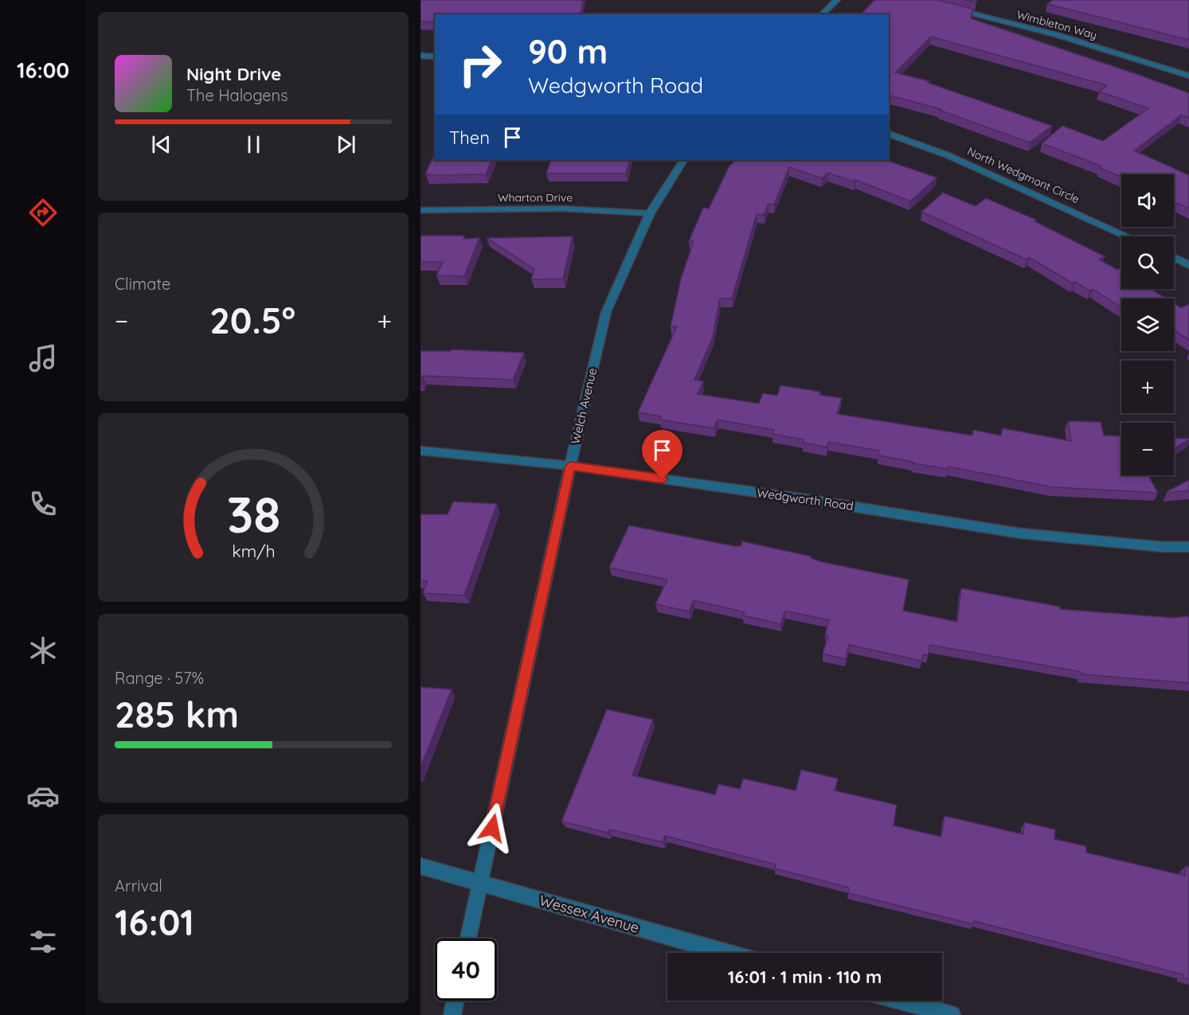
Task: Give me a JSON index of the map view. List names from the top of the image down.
{
  "streets": {
    "street": [
      "Wimbleton Way",
      "North Wedgmont Circle",
      "Wharton Drive",
      "Welch Avenue",
      "Wedgworth Road",
      "Wessex Avenue"
    ]
  },
  "crossings": [
    ["Wharton Drive", "Welch Avenue"],
    ["Welch Avenue", "Wedgworth Road"],
    ["Welch Avenue", "Wessex Avenue"]
  ],
  "page": {
    "tabs": "16:00",
    "turn": ["90 m", "Wedgworth Road"],
    "song": ["Night Drive", "The Halogens"],
    "then": "Then",
    "map_buttons": ["+", "−"],
    "tile": [
      "Climate",
      ["Range · 57%", "285 km"],
      ["Arrival", "16:01"]
    ],
    "heat": ["−", "20.5°", "+"],
    "limit": "40",
    "trip": "16:01 · 1 min · 110 m",
    "gauge": ["38", "km/h"]
  }
}
